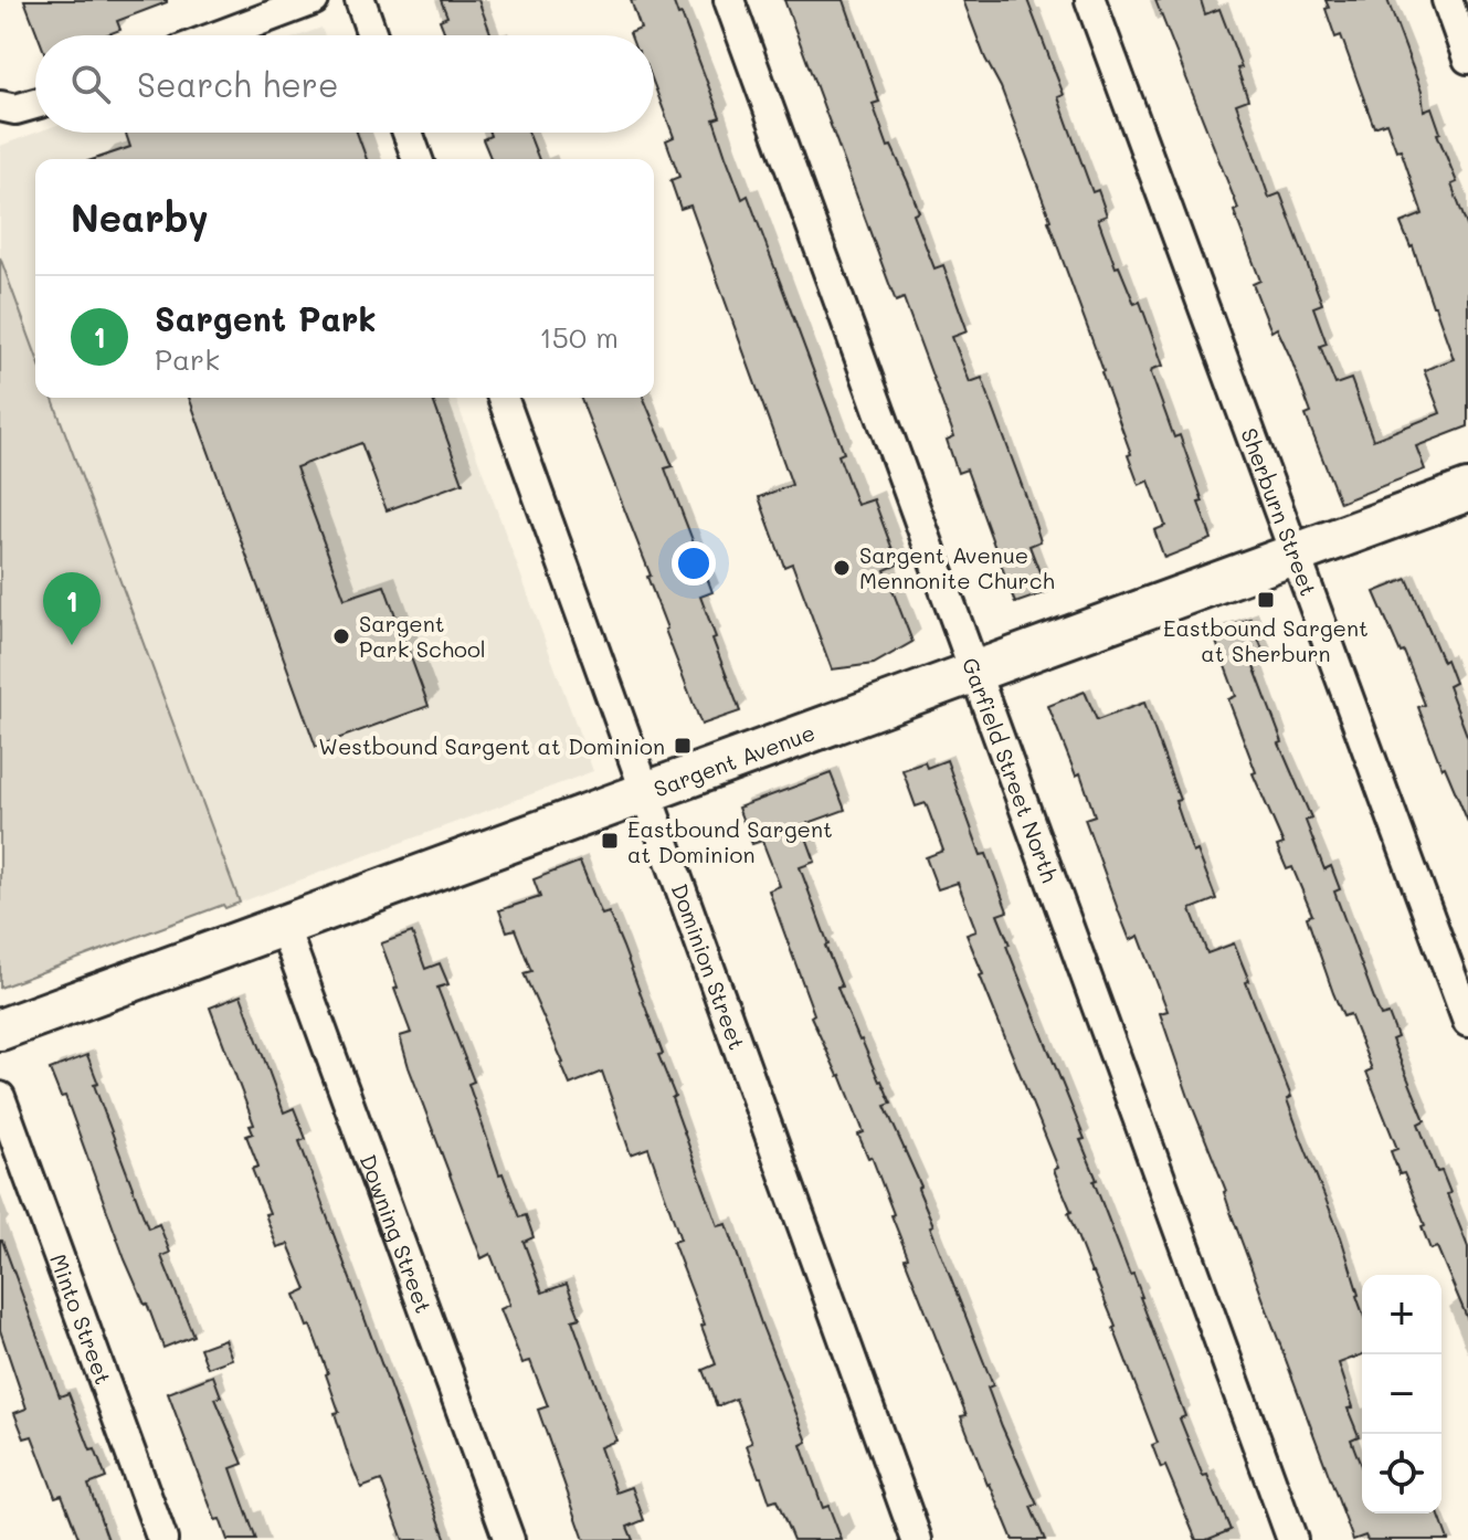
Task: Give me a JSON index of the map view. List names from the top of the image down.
{
  "streets": {
    "main road": ["Sargent Avenue"],
    "street": [
      "Sherburn Street",
      "Garfield Street North",
      "Dominion Street",
      "Downing Street",
      "Minto Street"
    ]
  },
  "crossings": [
    ["Sherburn Street", "Sargent Avenue"],
    ["Sargent Avenue", "Garfield Street North"],
    ["Sargent Avenue", "Dominion Street"],
    ["Sargent Avenue", "Downing Street"]
  ],
  "places": {
    "other": ["Sargent Avenue Mennonite Church", "Sargent Park School"],
    "transit": ["Eastbound Sargent at Sherburn", "Westbound Sargent at Dominion", "Eastbound Sargent at Dominion"]
  },
  "page": {
    "search": "Search here",
    "heading": "Nearby",
    "list": [
      {
        "mark": "1",
        "name": "Sargent Park",
        "note": "Park",
        "value": "150 m"
      }
    ],
    "pins": "1",
    "map_buttons": ["+", "−"]
  }
}
